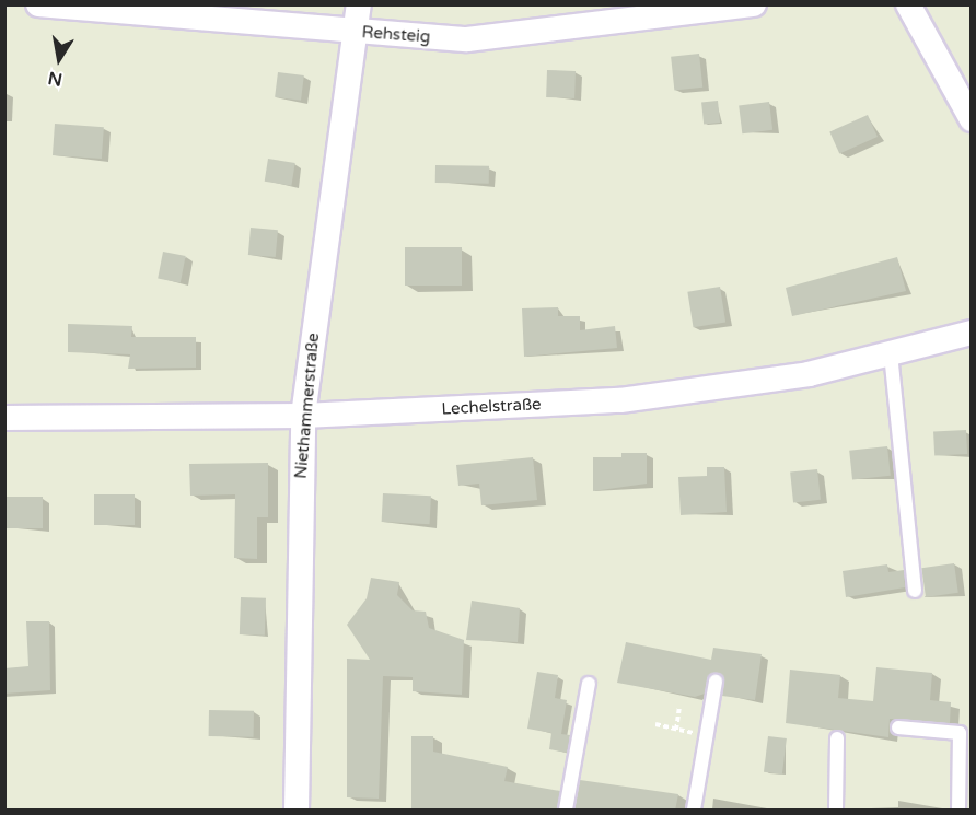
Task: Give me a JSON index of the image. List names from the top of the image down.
{
  "streets": {
    "street": ["Rehsteig", "Niethammerstraße", "Lechelstraße"]
  },
  "crossings": [
    ["Rehsteig", "Niethammerstraße"],
    ["Niethammerstraße", "Lechelstraße"]
  ],
  "north": "bottom"
}
